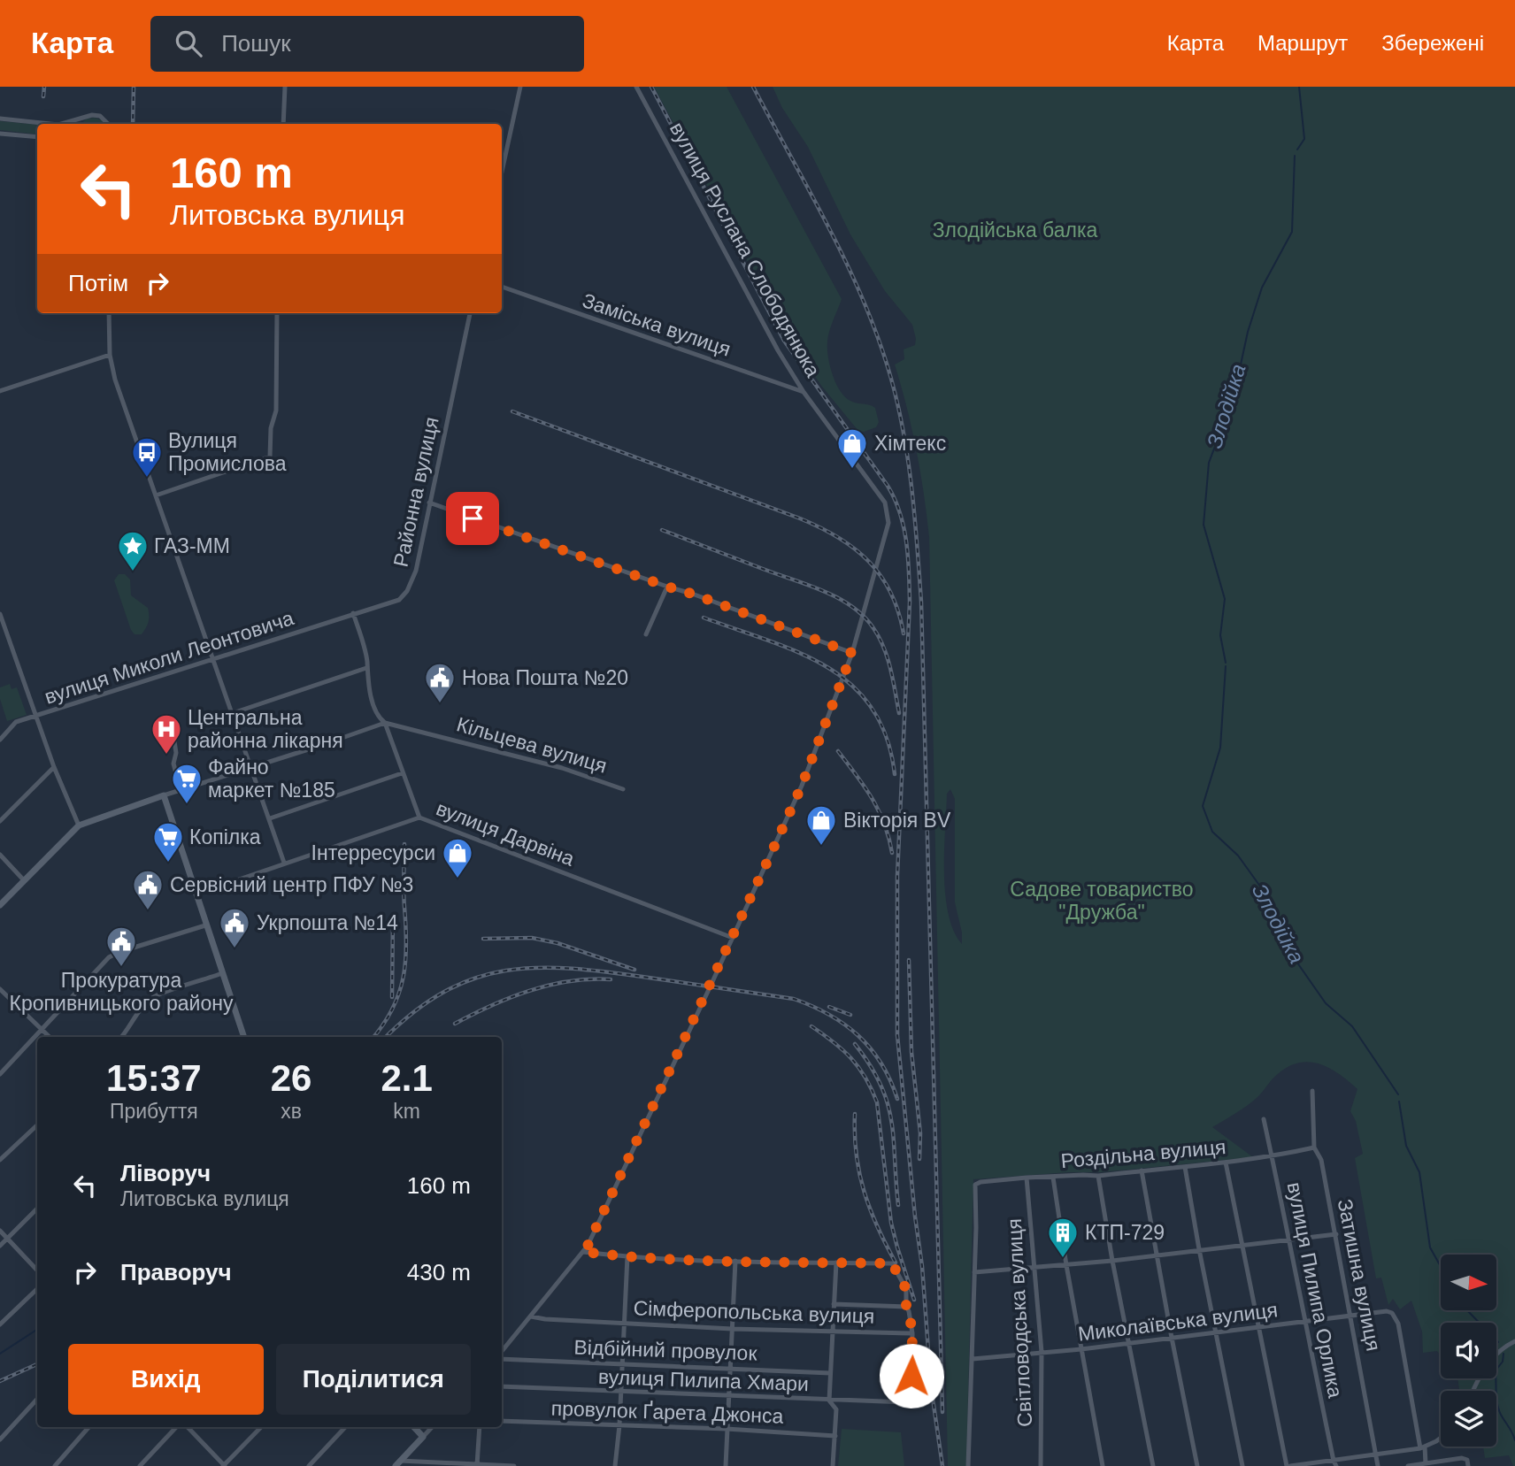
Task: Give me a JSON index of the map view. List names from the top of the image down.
{
  "streets": {
    "street": [
      "вулиця Руслана Слободянюка",
      "Заміська вулиця",
      "Районна вулиця",
      "вулиця Миколи Леонтовича",
      "Кільцева вулиця",
      "вулиця Дарвіна",
      "Роздільна вулиця",
      "Затишна вулиця",
      "вулиця Пилипа Орлика",
      "Сімферопольська вулиця",
      "Миколаївська вулиця",
      "Світловодська вулиця",
      "Відбійний провулок",
      "вулиця Пилипа Хмари",
      "провулок Ґарета Джонса"
    ]
  },
  "crossings": [
    ["вулиця Руслана Слободянюка", "Заміська вулиця"],
    ["вулиця Руслана Слободянюка", "вулиця Дарвіна"],
    ["вулиця Руслана Слободянюка", "Сімферопольська вулиця"],
    ["Районна вулиця", "вулиця Миколи Леонтовича"],
    ["Роздільна вулиця", "Затишна вулиця"],
    ["Роздільна вулиця", "вулиця Пилипа Орлика"],
    ["Роздільна вулиця", "Світловодська вулиця"],
    ["Затишна вулиця", "Миколаївська вулиця"],
    ["вулиця Пилипа Орлика", "Миколаївська вулиця"],
    ["Сімферопольська вулиця", "вулиця Пилипа Хмари"],
    ["Миколаївська вулиця", "Світловодська вулиця"]
  ],
  "water": ["Злодійка"],
  "parks": ["Злодійська балка", "Садове товариство \"Дружба\""],
  "places": {
    "shop": ["Хімтекс", "Вікторія BV", "Інтерресурси"],
    "bus stop": ["Вулиця Промислова"],
    "place": ["ГАЗ-ММ"],
    "public building": [
      "Нова Пошта №20",
      "Сервісний центр ПФУ №3",
      "Укрпошта №14",
      "Прокуратура Кропивницького району"
    ],
    "hospital": ["Центральна районна лікарня"],
    "supermarket": ["Файно маркет №185", "Копілка"],
    "building": ["КТП-729"]
  },
  "north": "right",
  "page": {
    "header": "Карта",
    "search": "Пошук",
    "nav": ["Карта", "Маршрут", "Збережені"],
    "turn": ["160 m", "Литовська вулиця"],
    "then": "Потім",
    "eta": [
      "15:37",
      "Прибуття",
      "26",
      "хв",
      "2.1",
      "km"
    ],
    "list": [
      {
        "name": "Ліворуч",
        "note": "Литовська вулиця",
        "value": "160 m"
      },
      {
        "name": "Праворуч",
        "value": "430 m"
      }
    ],
    "buttons": ["Вихід", "Поділитися"]
  }
}
